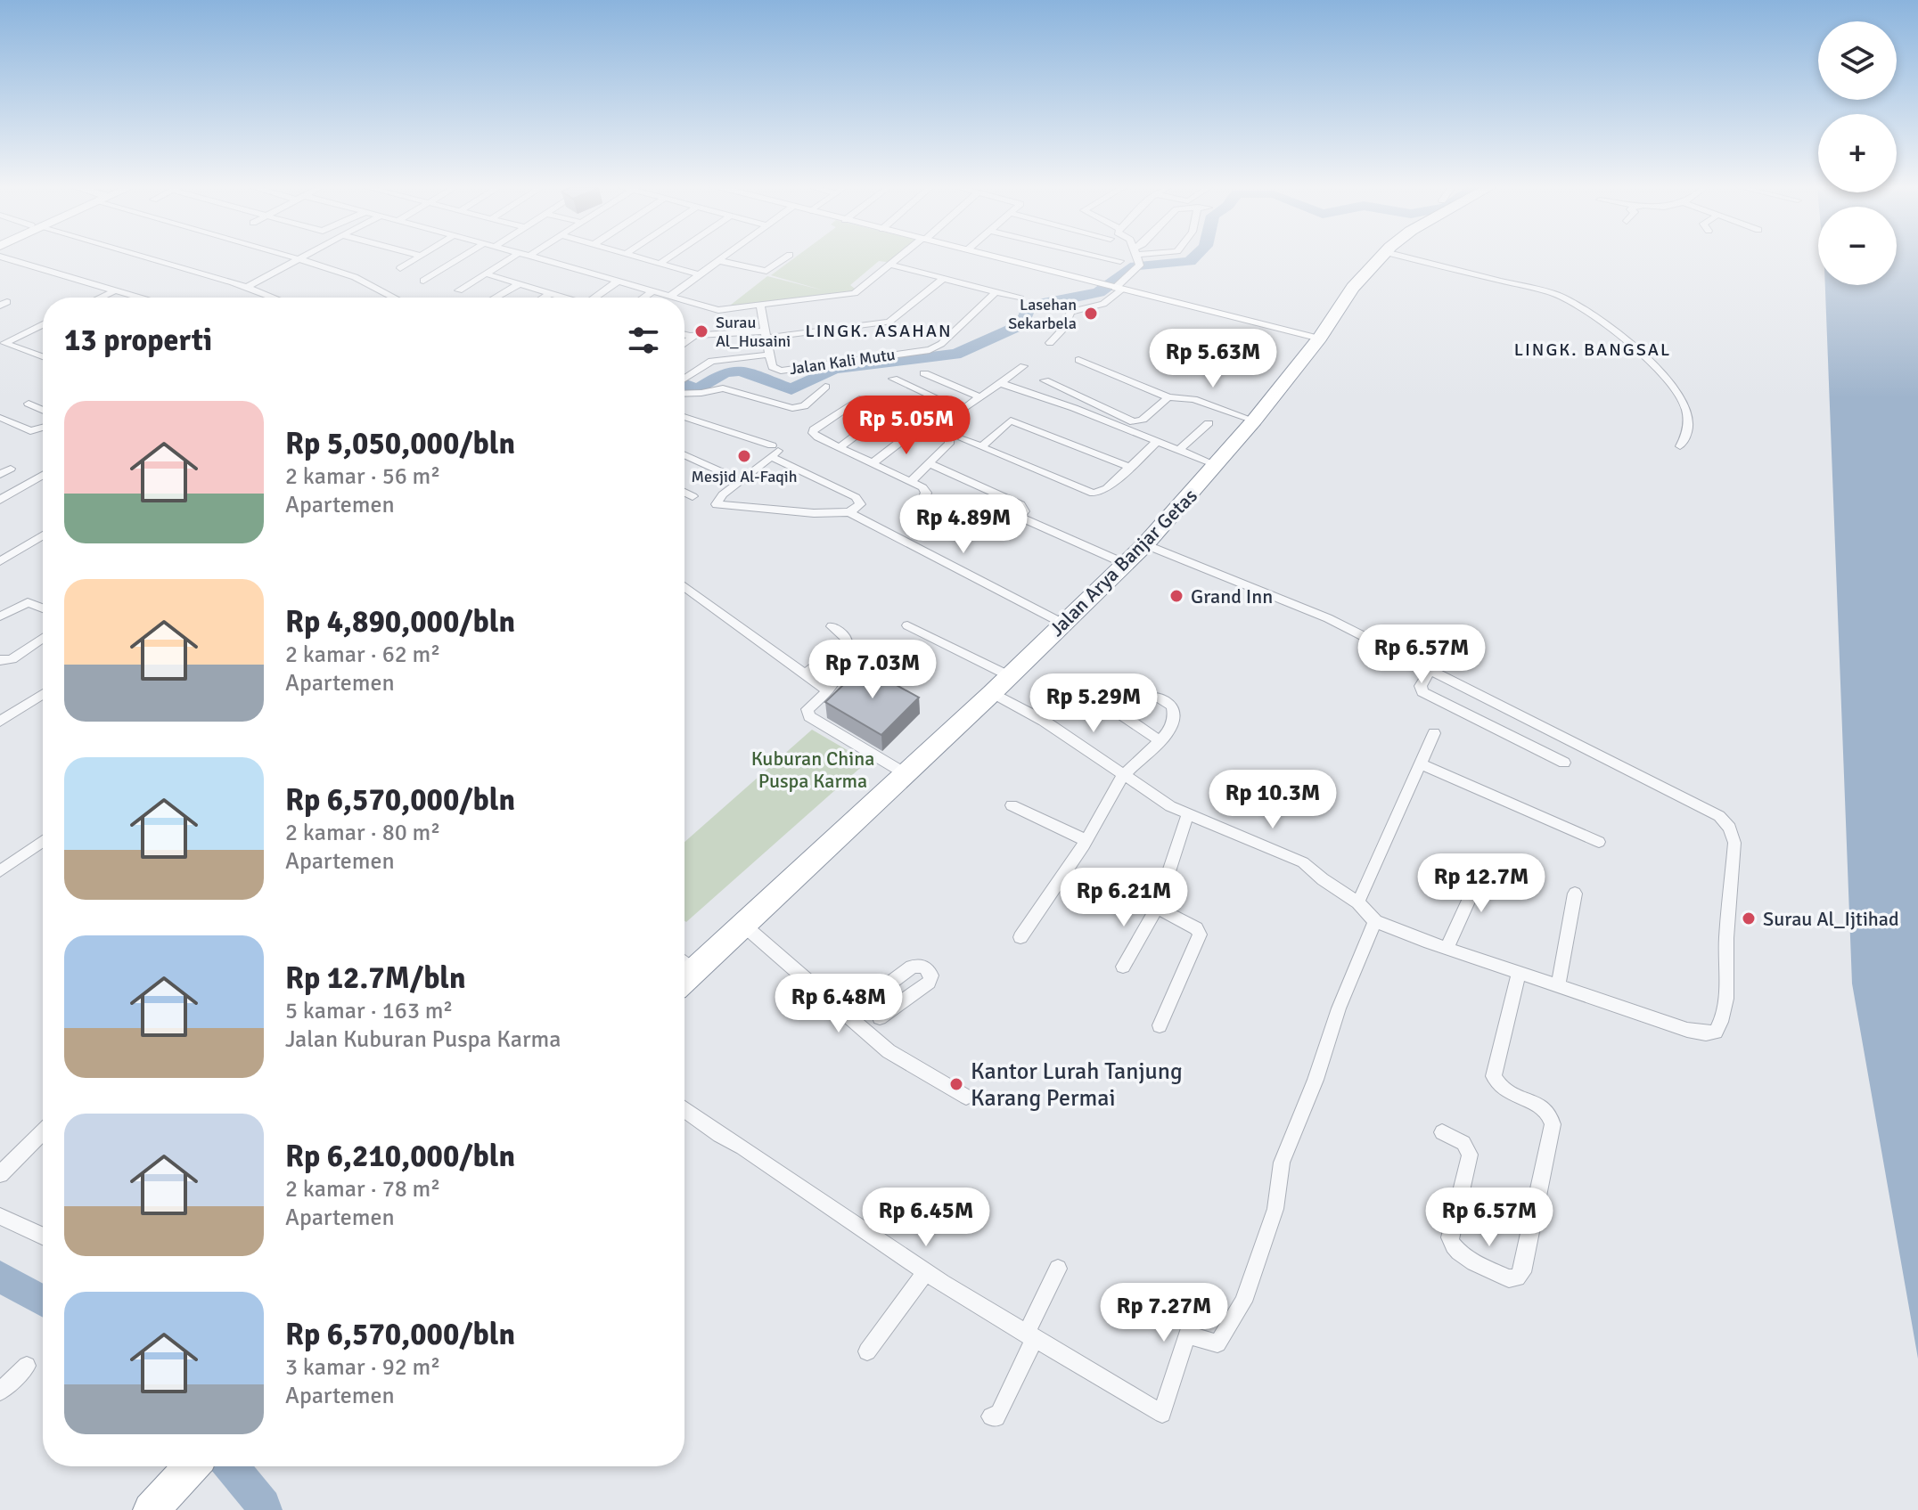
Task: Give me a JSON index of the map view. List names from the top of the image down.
{
  "streets": {
    "highway": ["Jalan Arya Banjar Getas"],
    "street": ["Jalan Kali Mutu"]
  },
  "districts": ["LINGK. ASAHAN", "LINGK. BANGSAL"],
  "parks": ["Kuburan China Puspa Karma"],
  "places": [
    "Lasehan Sekarbela",
    "Surau Al_Husaini",
    "Mesjid Al-Faqih",
    "Grand Inn",
    "Surau Al_Ijtihad",
    "Kantor Lurah Tanjung Karang Permai"
  ],
  "page": {
    "map_buttons": ["+", "−"],
    "heading": "13 properti",
    "price": [
      "Rp 5.63M",
      "Rp 5.05M",
      "Rp 4.89M",
      "Rp 6.57M",
      "Rp 7.03M",
      "Rp 5.29M",
      "Rp 10.3M",
      "Rp 12.7M",
      "Rp 6.21M",
      "Rp 6.48M",
      "Rp 6.45M",
      "Rp 6.57M",
      "Rp 7.27M"
    ],
    "list": [
      {
        "name": "Rp 5,050,000/bln",
        "note": "2 kamar · 56 m² · Apartemen"
      },
      {
        "name": "Rp 4,890,000/bln",
        "note": "2 kamar · 62 m² · Apartemen"
      },
      {
        "name": "Rp 6,570,000/bln",
        "note": "2 kamar · 80 m² · Apartemen"
      },
      {
        "name": "Rp 12.7M/bln",
        "note": "5 kamar · 163 m² · Jalan Kuburan Puspa Karma"
      },
      {
        "name": "Rp 6,210,000/bln",
        "note": "2 kamar · 78 m² · Apartemen"
      },
      {
        "name": "Rp 6,570,000/bln",
        "note": "3 kamar · 92 m² · Apartemen"
      }
    ]
  }
}
